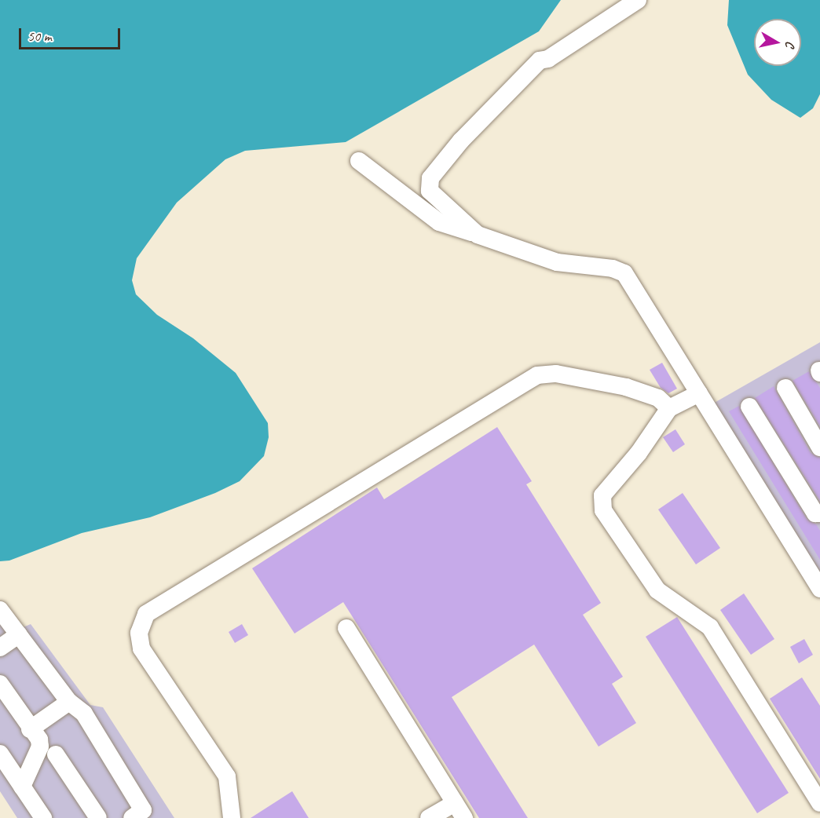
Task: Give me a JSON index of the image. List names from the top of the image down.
{
  "scale_bar": "50 m",
  "north": "right"
}
